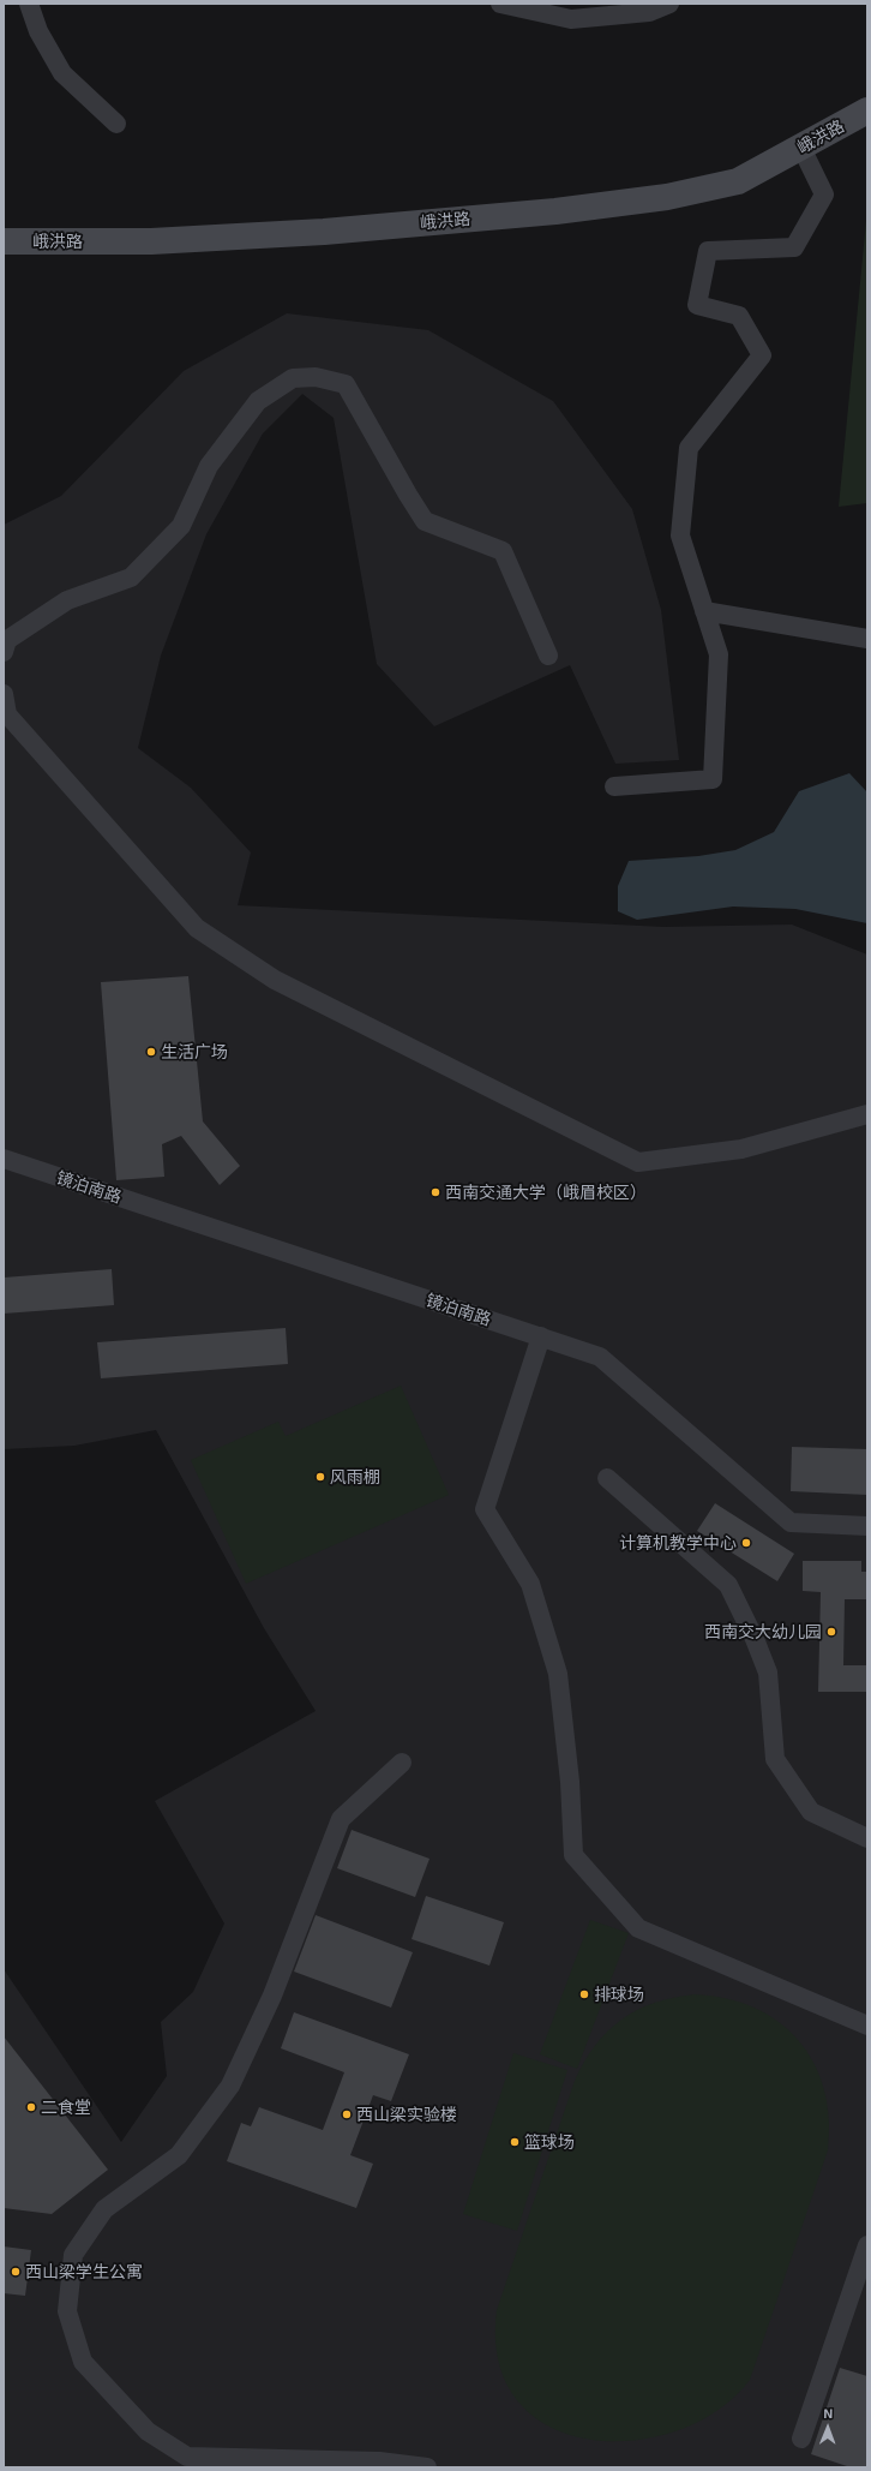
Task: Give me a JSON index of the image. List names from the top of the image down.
{
  "streets": {
    "main road": ["峨洪路"],
    "street": ["镜泊南路"]
  },
  "places": [
    "生活广场",
    "西南交通大学（峨眉校区）",
    "风雨棚",
    "计算机教学中心",
    "西南交大幼儿园",
    "排球场",
    "二食堂",
    "西山梁实验楼",
    "篮球场",
    "西山梁学生公寓"
  ],
  "north": "top"
}
